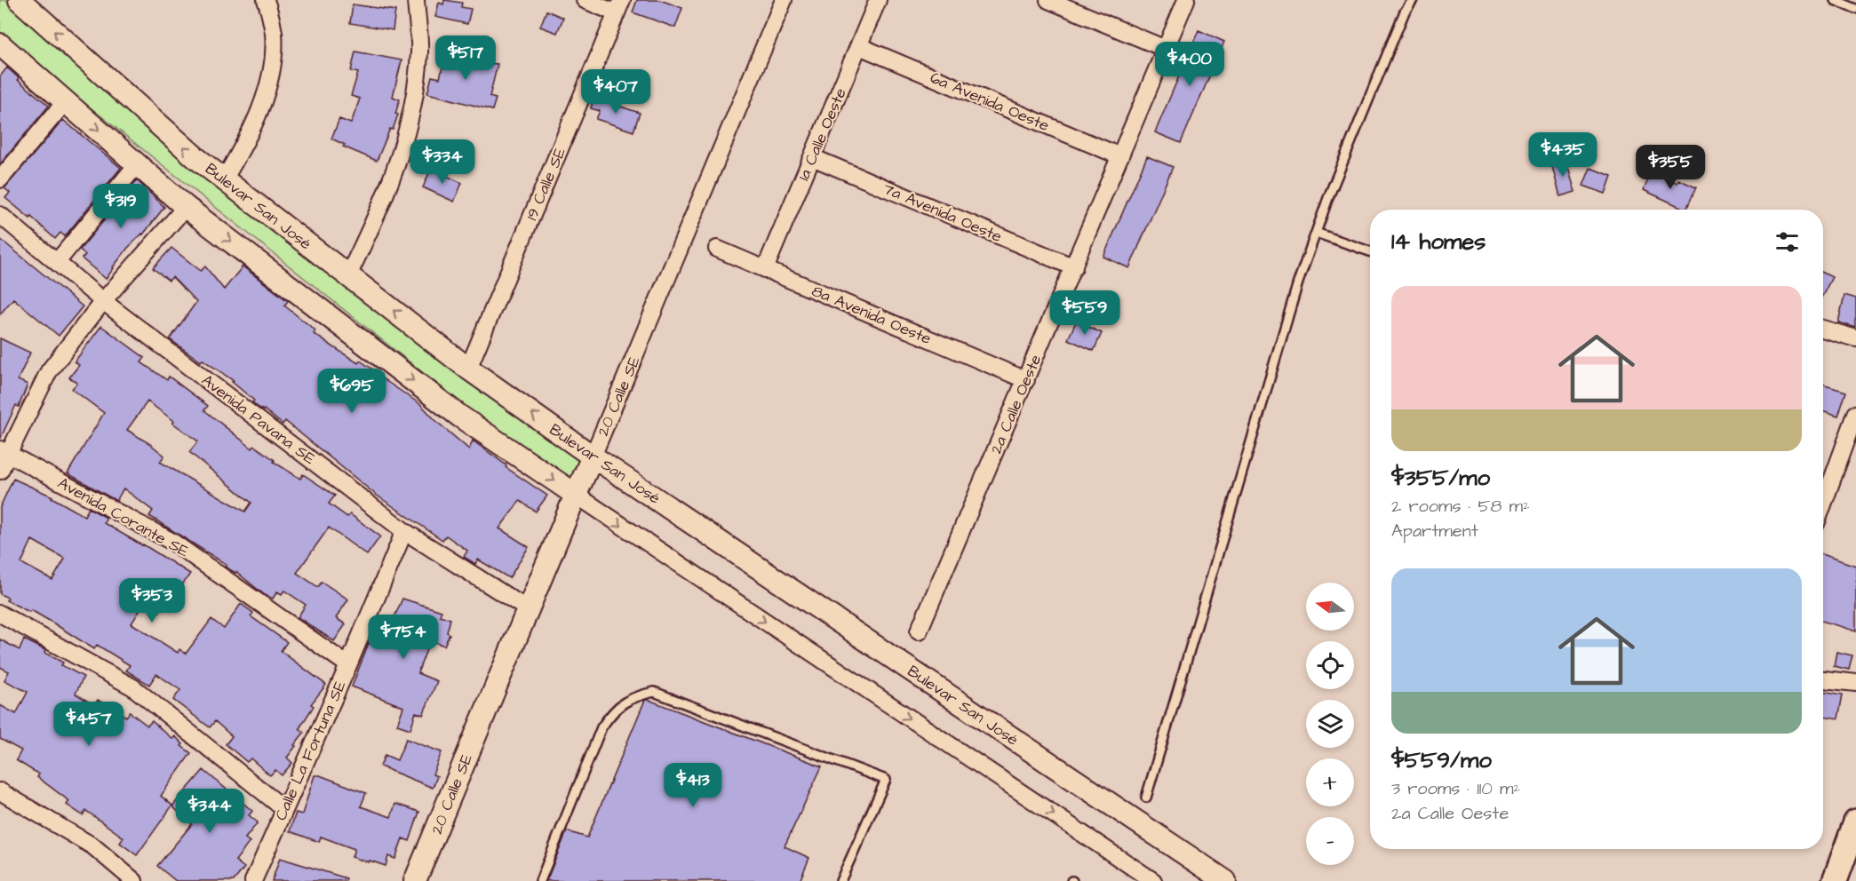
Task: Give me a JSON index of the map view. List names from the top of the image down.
{
  "streets": {
    "street": [
      "6a Avenida Oeste",
      "1a Calle Oeste",
      "19 Calle SE",
      "Bulevar San José",
      "7a Avenida Oeste",
      "8a Avenida Oeste",
      "20 Calle SE",
      "2a Calle Oeste",
      "Avenida Pavana SE",
      "Avenida Corante SE",
      "Calle La Fortuna SE"
    ]
  },
  "crossings": [
    ["6a Avenida Oeste", "1a Calle Oeste"],
    ["6a Avenida Oeste", "2a Calle Oeste"],
    ["1a Calle Oeste", "7a Avenida Oeste"],
    ["1a Calle Oeste", "8a Avenida Oeste"],
    ["19 Calle SE", "Bulevar San José"],
    ["Bulevar San José", "20 Calle SE"],
    ["7a Avenida Oeste", "2a Calle Oeste"],
    ["8a Avenida Oeste", "2a Calle Oeste"],
    ["20 Calle SE", "Avenida Pavana SE"],
    ["Avenida Pavana SE", "Calle La Fortuna SE"],
    ["Avenida Corante SE", "Calle La Fortuna SE"]
  ],
  "north": "left",
  "page": {
    "price": [
      "$517",
      "$400",
      "$407",
      "$435",
      "$334",
      "$355",
      "$319",
      "$559",
      "$695",
      "$353",
      "$754",
      "$457",
      "$413",
      "$344"
    ],
    "heading": "14 homes",
    "list": [
      {
        "name": "$355/mo",
        "note": "2 rooms · 58 m² · Apartment"
      },
      {
        "name": "$559/mo",
        "note": "3 rooms · 110 m² · 2a Calle Oeste"
      }
    ],
    "map_buttons": ["+", "−"]
  }
}
